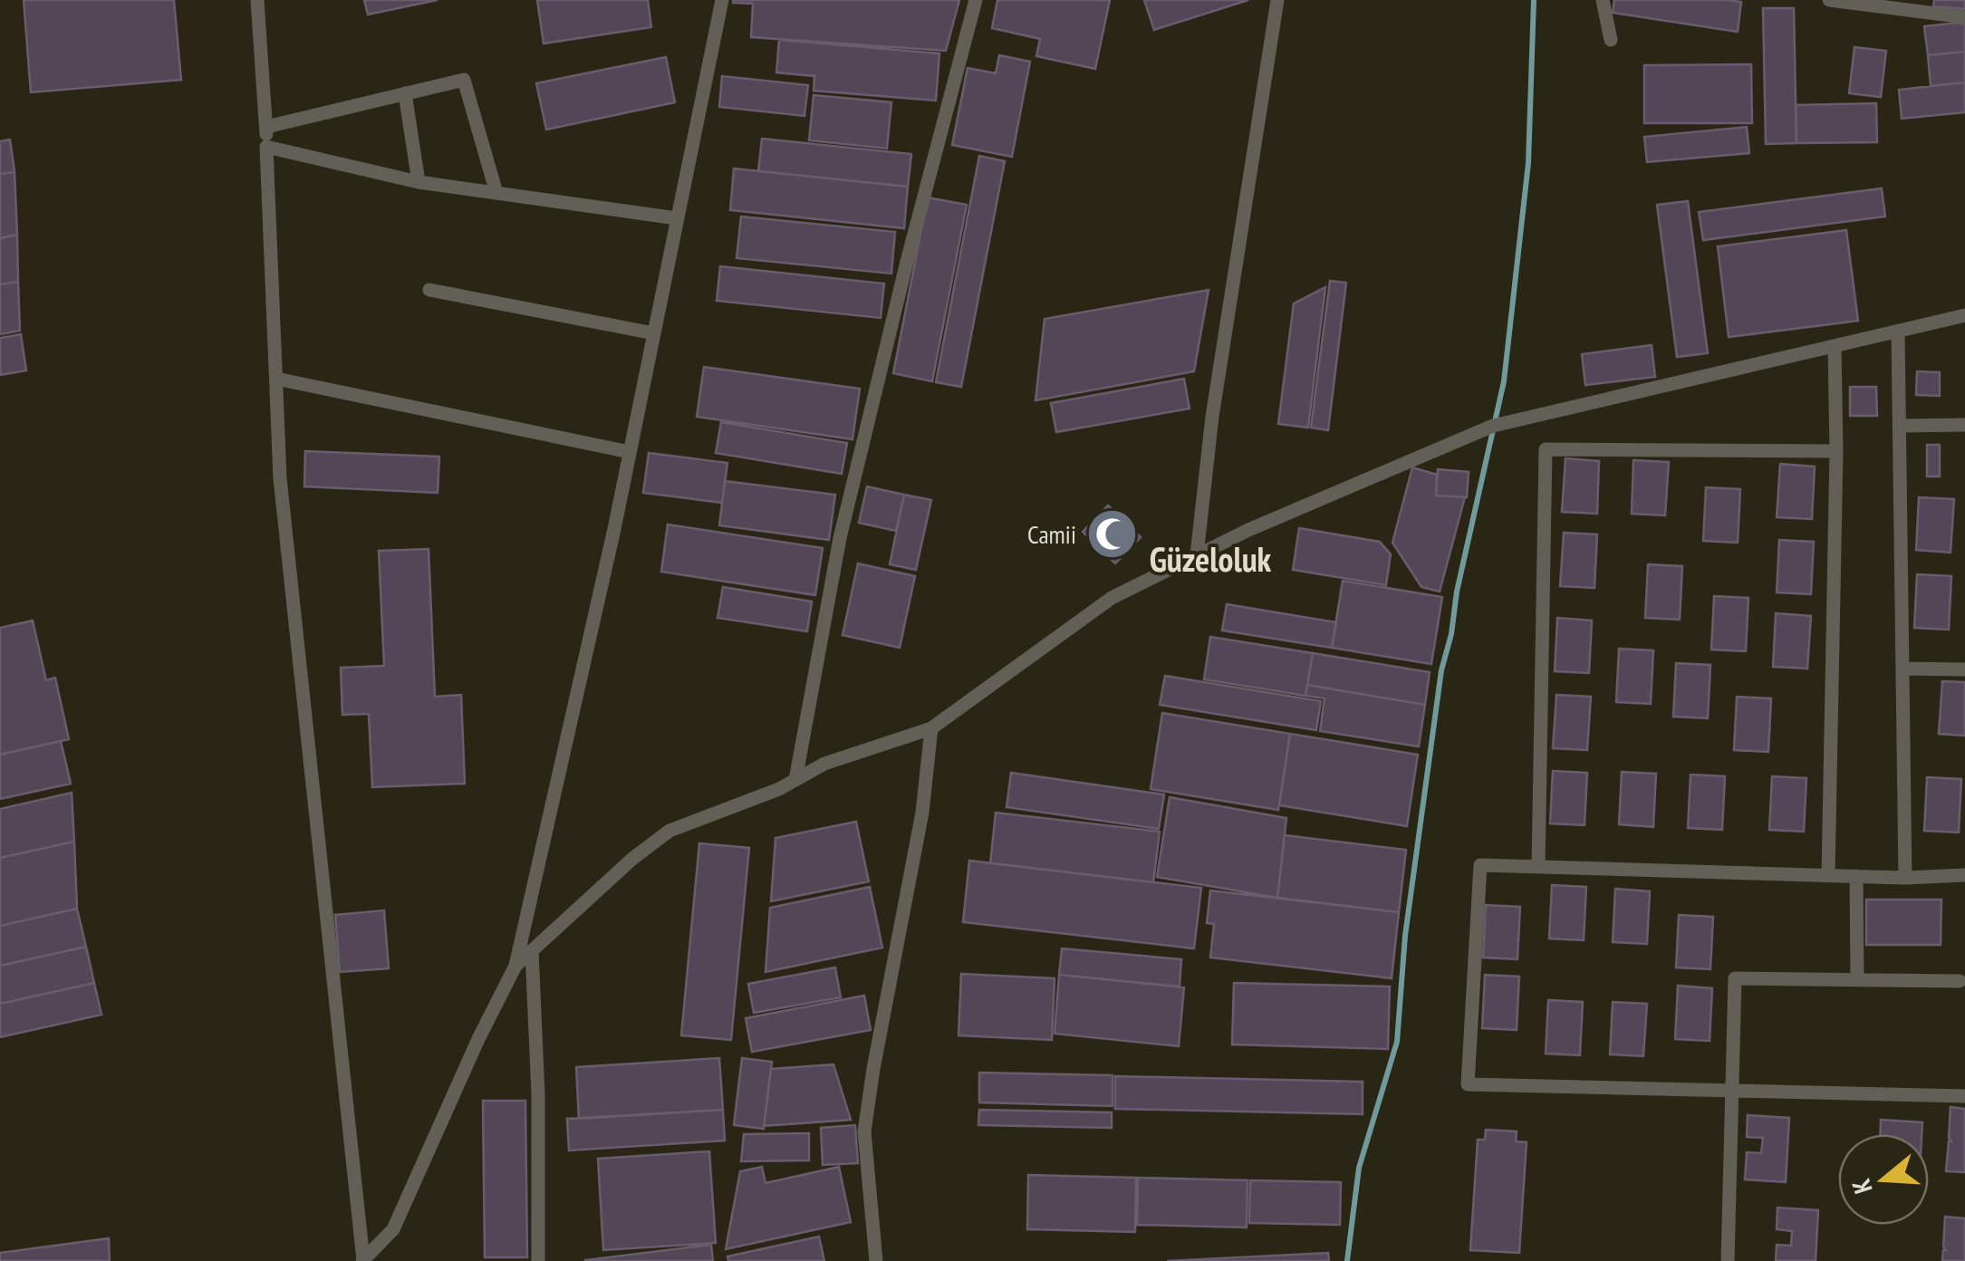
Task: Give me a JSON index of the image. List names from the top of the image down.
{
  "districts": ["Güzeloluk"],
  "places": {
    "mosque": ["Camii"]
  },
  "north": "left"
}
